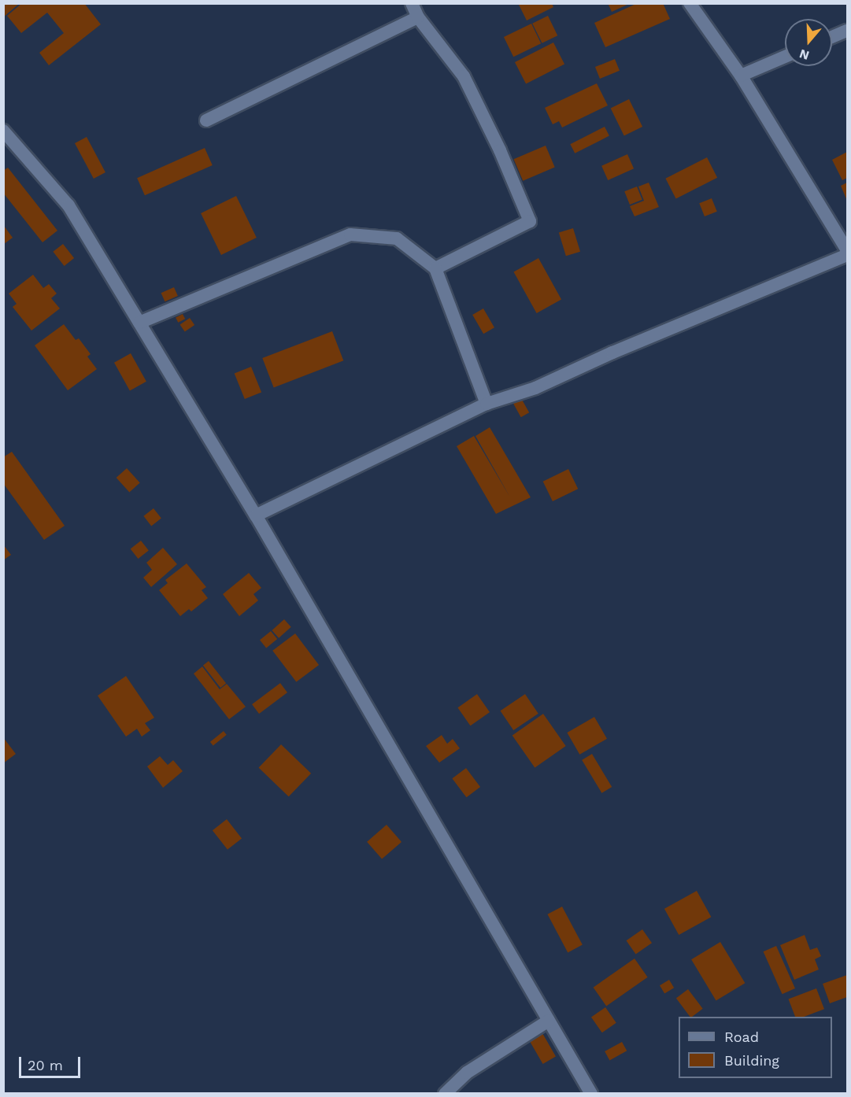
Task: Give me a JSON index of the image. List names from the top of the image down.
{
  "legend": ["Road", "Building"],
  "scale_bar": "20 m",
  "north": "bottom"
}
